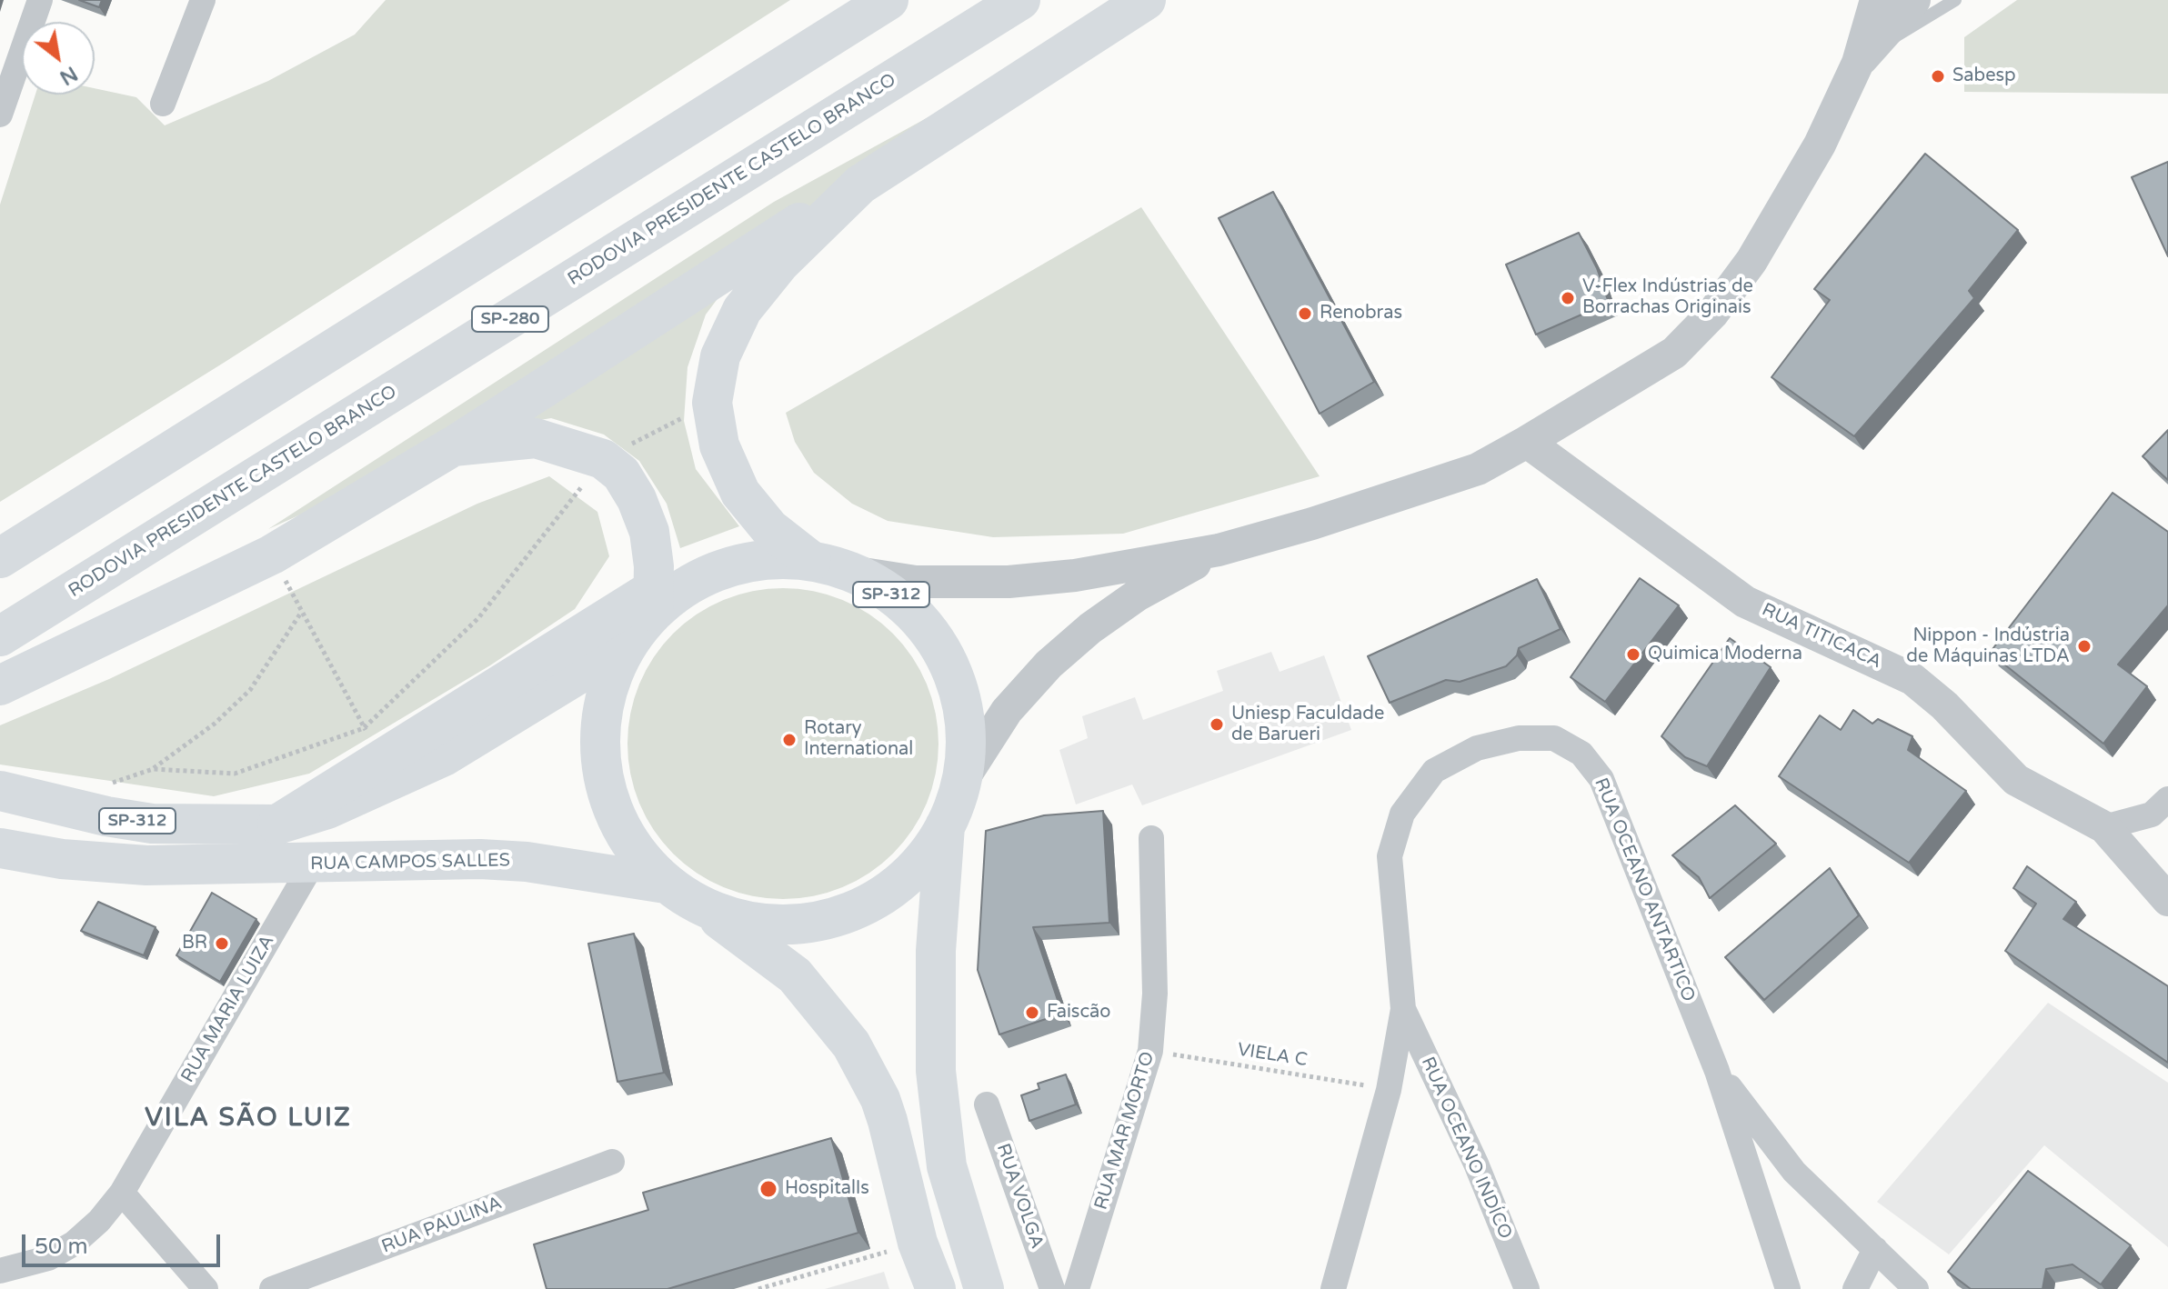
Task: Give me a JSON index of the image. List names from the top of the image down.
{
  "streets": {
    "main road": [
      "RODOVIA PRESIDENTE CASTELO BRANCO",
      "SP-280",
      "SP-312",
      "RUA CAMPOS SALLES"
    ],
    "street": [
      "RUA TITICACA",
      "RUA OCEANO ANTARTICO",
      "RUA MARIA LUIZA",
      "RUA MAR MORTO",
      "RUA OCEANO INDÍCO",
      "RUA VOLGA",
      "RUA PAULINA"
    ],
    "path": ["VIELA C"]
  },
  "crossings": [
    ["SP-312", "RUA CAMPOS SALLES"],
    ["RUA CAMPOS SALLES", "RUA MARIA LUIZA"],
    ["RUA OCEANO ANTARTICO", "VIELA C"],
    ["RUA OCEANO ANTARTICO", "RUA OCEANO INDÍCO"],
    ["VIELA C", "RUA MAR MORTO"]
  ],
  "districts": ["VILA SÃO LUIZ"],
  "places": [
    "Sabesp",
    "V-Flex Indústrias de Borrachas Originais",
    "Renobras",
    "Nippon - Indústria de Máquinas LTDA",
    "Quimica Moderna",
    "Uniesp Faculdade de Barueri",
    "Rotary International",
    "BR",
    "Faiscão",
    "HospitalIs"
  ],
  "scale_bar": "50 m",
  "north": "bottom right"
}
